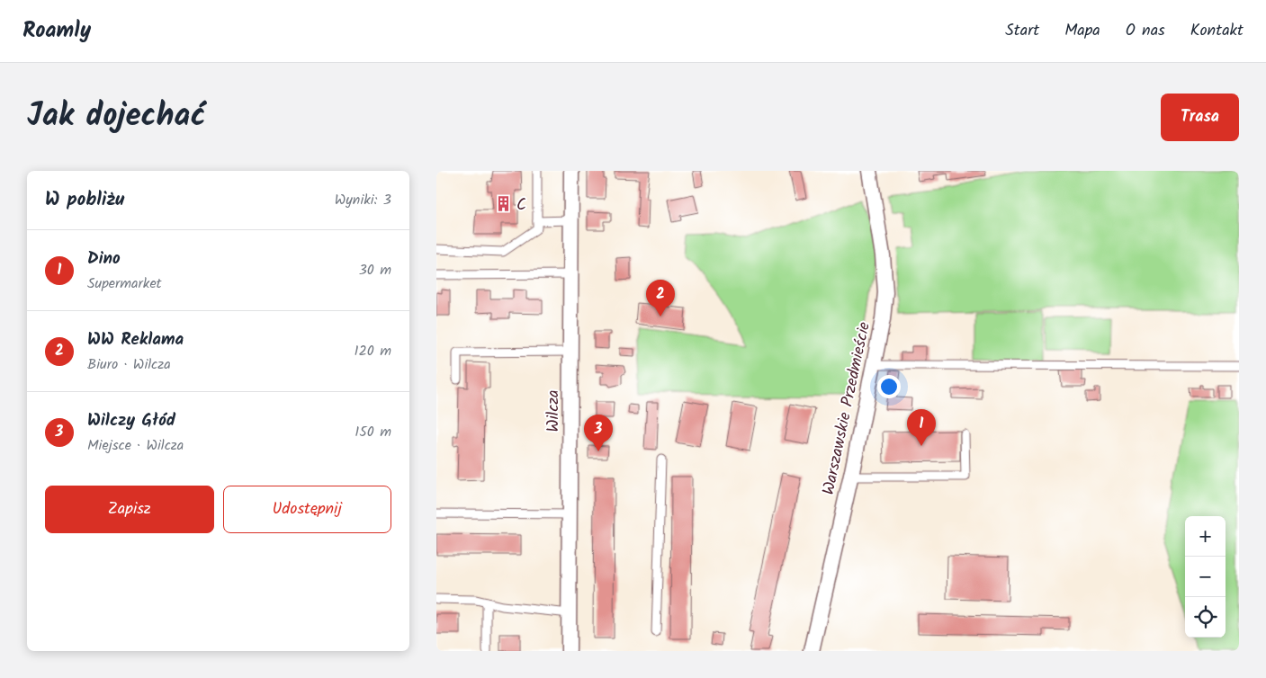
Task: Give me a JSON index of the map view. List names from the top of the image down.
{
  "streets": {
    "street": ["Warszawskie Przedmieście", "Wilcza"]
  },
  "places": {
    "building": ["C"]
  },
  "page": {
    "header": "Roamly",
    "nav": [
      "Start",
      "Mapa",
      "O nas",
      "Kontakt"
    ],
    "title": "Jak dojechać",
    "buttons": [
      "Trasa",
      ["Zapisz", "Udostępnij"]
    ],
    "heading": ["W pobliżu", "Wyniki: 3"],
    "list": [
      {
        "mark": "1",
        "name": "Dino",
        "note": "Supermarket",
        "value": "30 m"
      },
      {
        "mark": "2",
        "name": "WW Reklama",
        "note": "Biuro · Wilcza",
        "value": "120 m"
      },
      {
        "mark": "3",
        "name": "Wilczy Głód",
        "note": "Miejsce · Wilcza",
        "value": "150 m"
      }
    ],
    "pins": ["2", "1", "3"],
    "map_buttons": ["+", "−"]
  }
}
